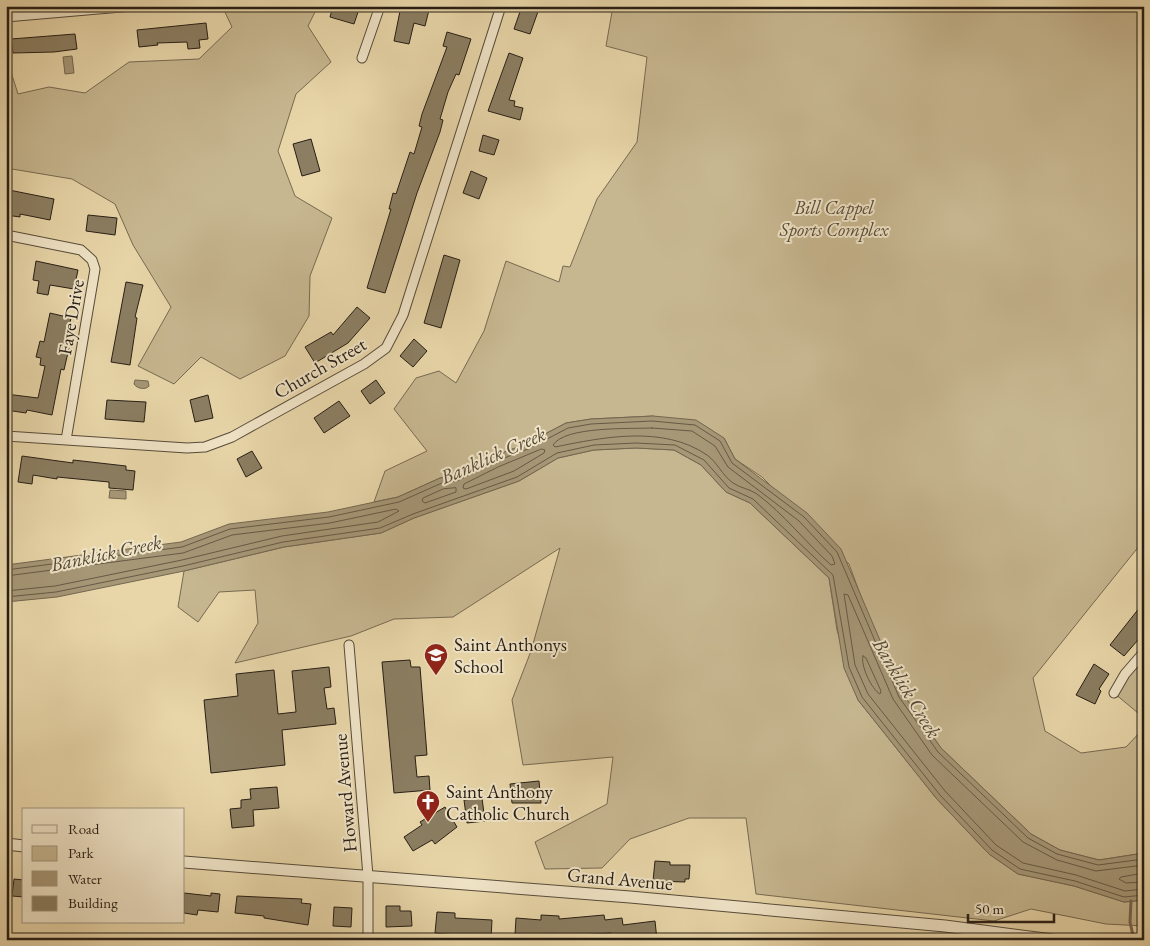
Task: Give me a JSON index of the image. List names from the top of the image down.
{
  "streets": {
    "street": [
      "Faye Drive",
      "Church Street",
      "Howard Avenue",
      "Grand Avenue"
    ]
  },
  "crossings": [
    ["Faye Drive", "Church Street"],
    ["Howard Avenue", "Grand Avenue"]
  ],
  "water": ["Banklick Creek"],
  "parks": ["Bill Cappel Sports Complex"],
  "places": {
    "school or university": ["Saint Anthonys School"],
    "church": ["Saint Anthony Catholic Church"]
  },
  "legend": [
    "Road",
    "Park",
    "Water",
    "Building"
  ],
  "scale_bar": "50 m"
}
